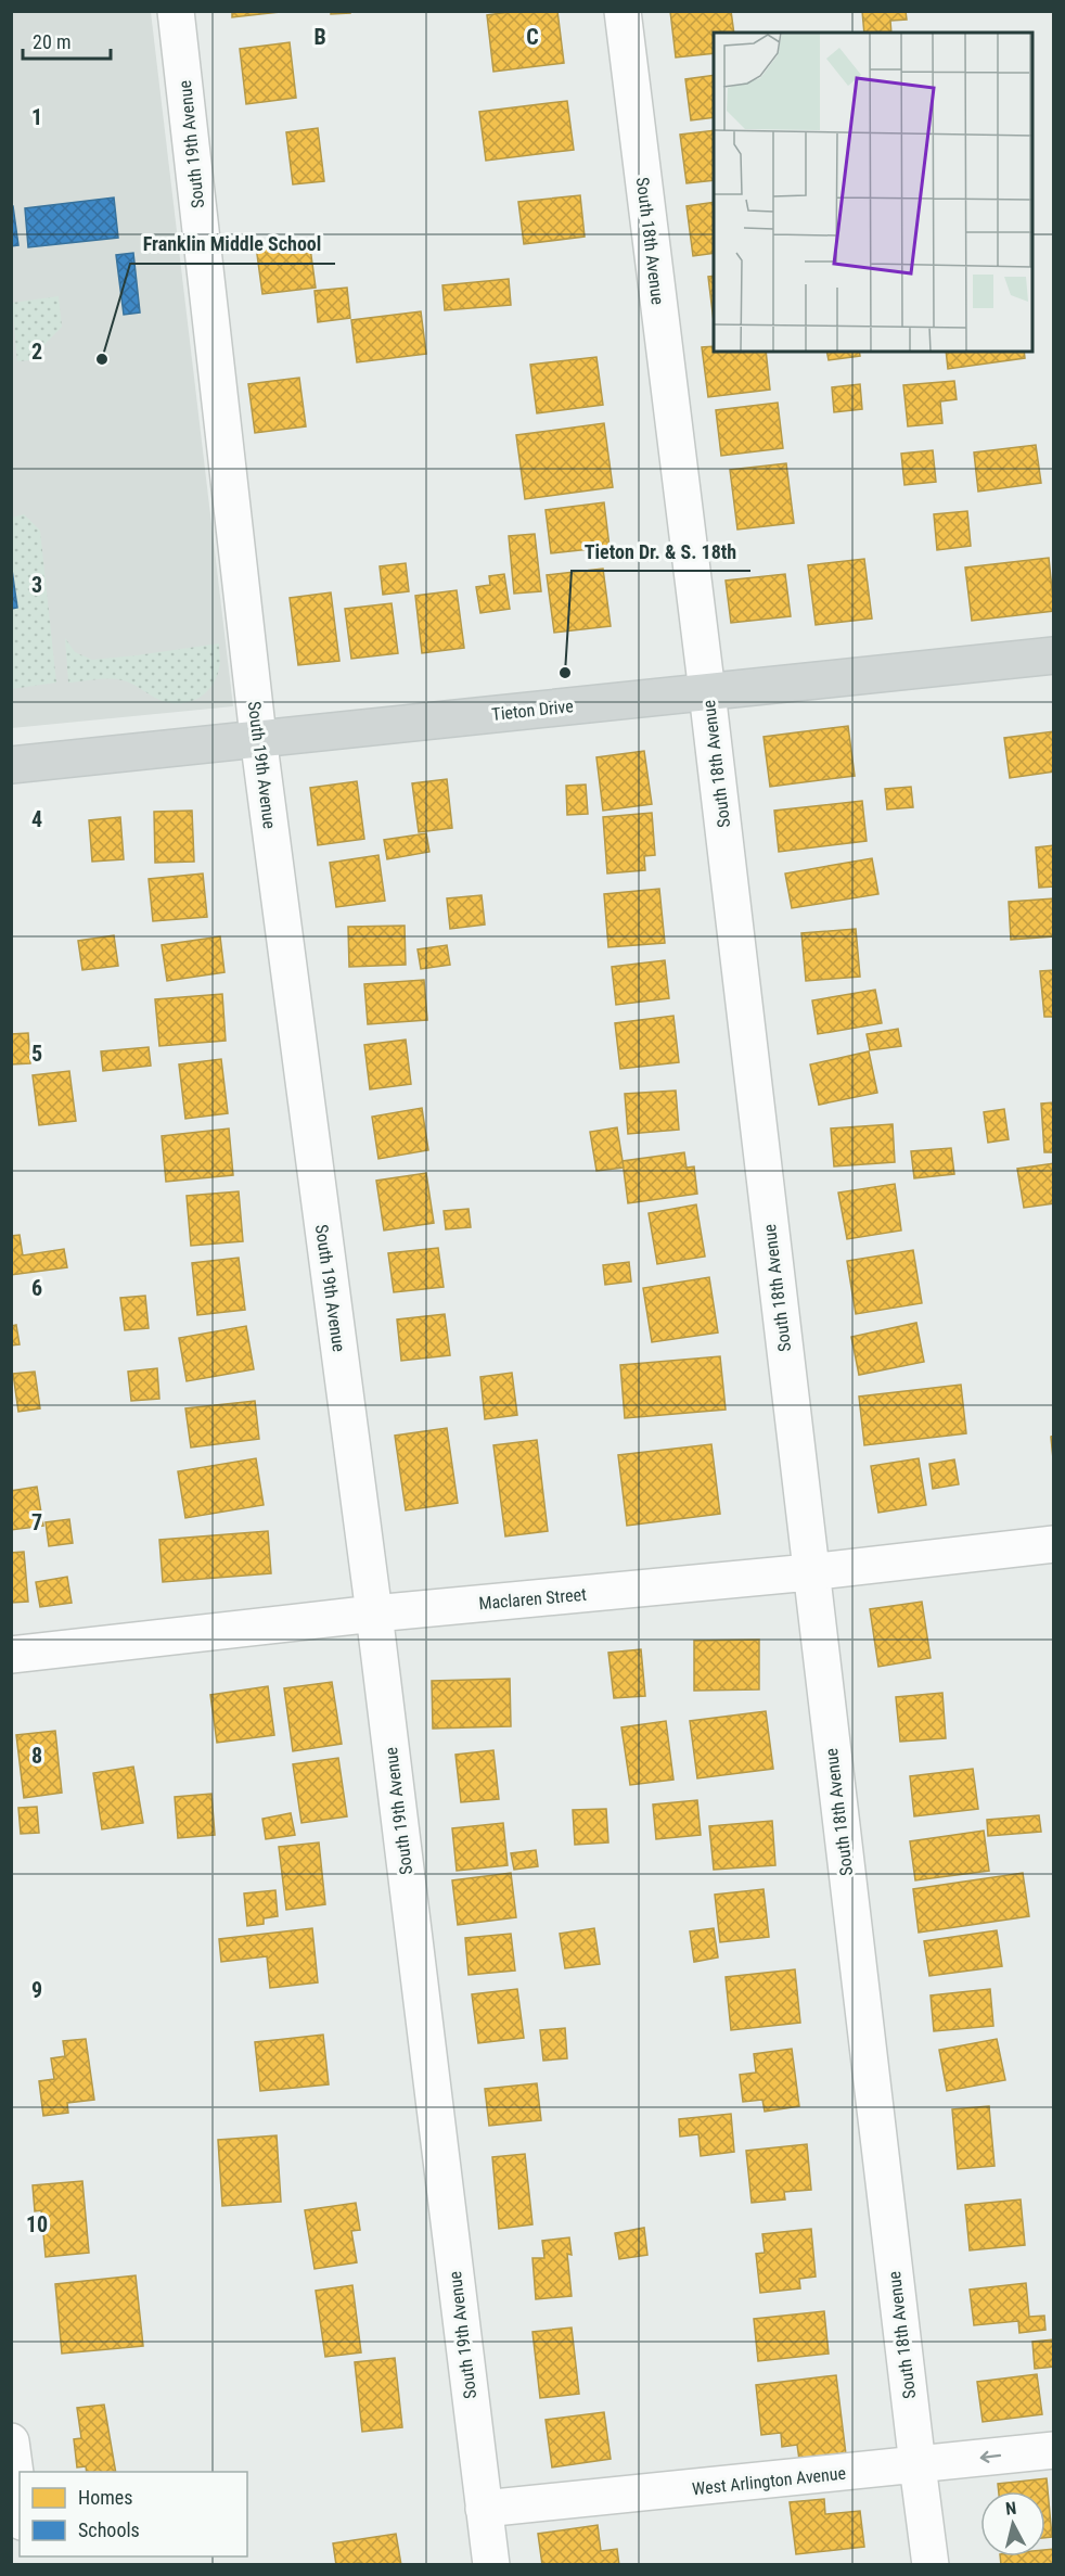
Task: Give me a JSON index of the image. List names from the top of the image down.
{
  "streets": {
    "main road": ["Tieton Drive"],
    "street": [
      "South 19th Avenue",
      "South 18th Avenue",
      "Maclaren Street",
      "West Arlington Avenue"
    ]
  },
  "crossings": [
    ["South 19th Avenue", "Tieton Drive"],
    ["South 19th Avenue", "Maclaren Street"],
    ["South 19th Avenue", "West Arlington Avenue"],
    ["South 18th Avenue", "Tieton Drive"],
    ["South 18th Avenue", "Maclaren Street"],
    ["South 18th Avenue", "West Arlington Avenue"]
  ],
  "places": ["Franklin Middle School", "Tieton Dr. & S. 18th"],
  "legend": ["Homes", "Schools"],
  "scale_bar": "20 m",
  "north": "top",
  "grid": {
    "columns": ["B", "C"],
    "rows": [
      "1",
      "2",
      "3",
      "4",
      "5",
      "6",
      "7",
      "8",
      "9",
      "10"
    ]
  }
}
